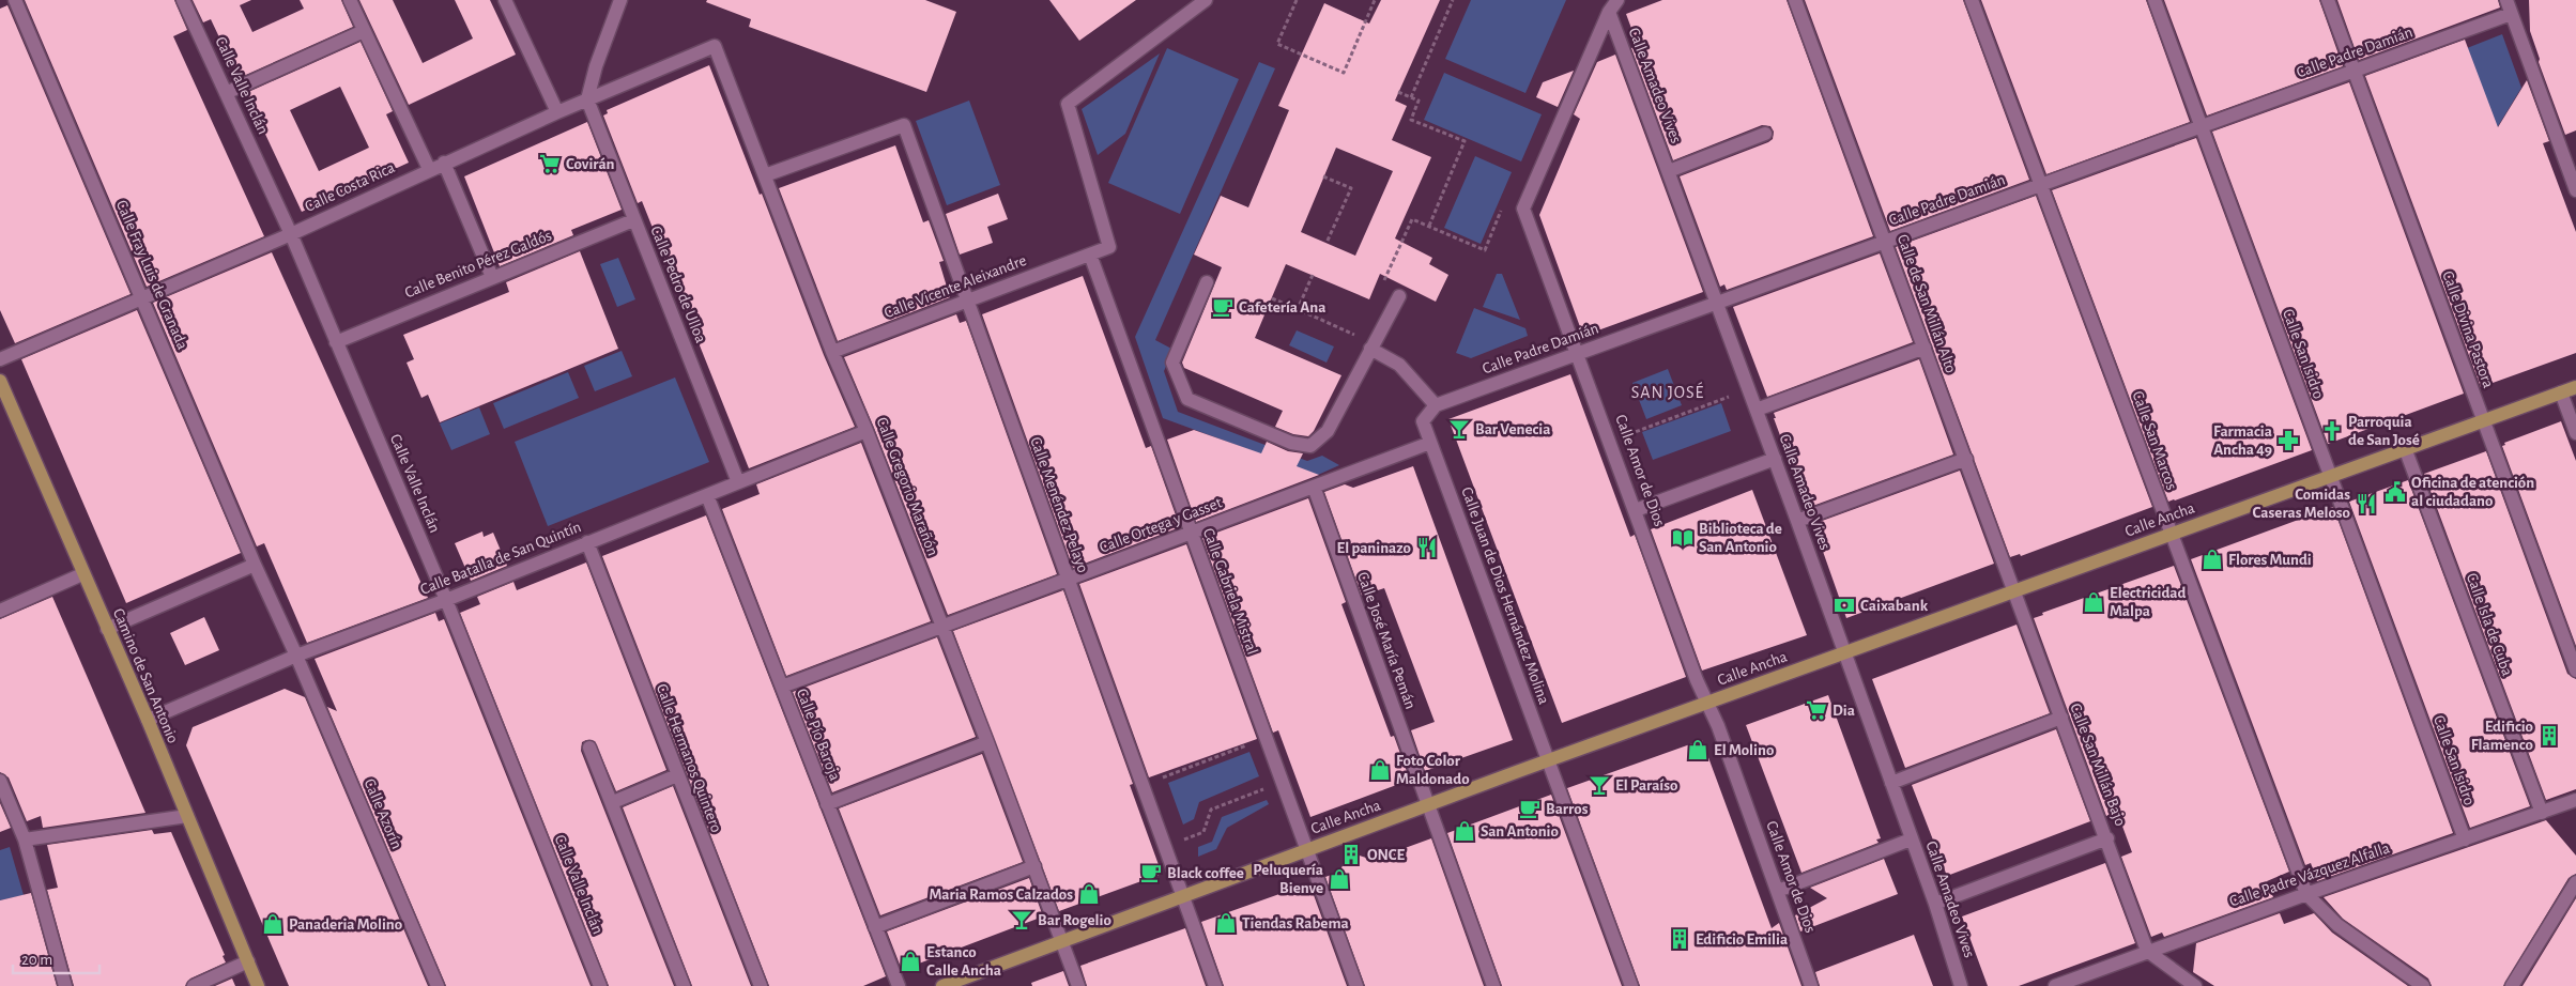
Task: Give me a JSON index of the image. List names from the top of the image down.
{
  "streets": {
    "main road": ["Calle Ancha", "Camino de San Antonio"],
    "street": [
      "Calle Padre Damián",
      "Calle Valle Inclán",
      "Calle Amadeo Vives",
      "Calle Costa Rica",
      "Calle Benito Pérez Galdós",
      "Calle Fray Luis de Granada",
      "Calle Pedro de Ulloa",
      "Calle Vicente Aleixandre",
      "Calle de San Millán Alto",
      "Calle Divina Pastora",
      "Calle San Isidro",
      "Calle San Marcos",
      "Calle Amor de Dios",
      "Calle Gregorio Marañón",
      "Calle Menéndez Pelayo",
      "Calle Ortega y Gasset",
      "Calle Batalla de San Quintín",
      "Calle Gabriela Mistral",
      "Calle Juan de Dios Hernández Molina",
      "Calle Isla de Cuba",
      "Calle José María Pemán",
      "Calle Pío Baroja",
      "Calle Hermanos Quintero",
      "Calle San Millán Bajo",
      "Calle Azorín",
      "Calle Padre Vázquez Alfalla"
    ]
  },
  "crossings": [
    ["Calle Padre Damián", "Calle Amadeo Vives"],
    ["Calle Padre Damián", "Calle de San Millán Alto"],
    ["Calle Padre Damián", "Calle Divina Pastora"],
    ["Calle Padre Damián", "Calle San Isidro"],
    ["Calle Padre Damián", "Calle San Marcos"],
    ["Calle Padre Damián", "Calle Amor de Dios"],
    ["Calle Valle Inclán", "Calle Costa Rica"],
    ["Calle Valle Inclán", "Calle Benito Pérez Galdós"],
    ["Calle Valle Inclán", "Calle Batalla de San Quintín"],
    ["Calle Amadeo Vives", "Calle Amor de Dios"],
    ["Calle Amadeo Vives", "Calle Ancha"],
    ["Calle Costa Rica", "Calle Fray Luis de Granada"],
    ["Calle Costa Rica", "Calle Pedro de Ulloa"],
    ["Calle Costa Rica", "Calle Gregorio Marañón"],
    ["Calle Benito Pérez Galdós", "Calle Pedro de Ulloa"],
    ["Calle Fray Luis de Granada", "Calle Batalla de San Quintín"],
    ["Calle Fray Luis de Granada", "Calle Azorín"],
    ["Calle Pedro de Ulloa", "Calle Batalla de San Quintín"],
    ["Calle Vicente Aleixandre", "Calle Gregorio Marañón"],
    ["Calle Vicente Aleixandre", "Calle Menéndez Pelayo"],
    ["Calle Vicente Aleixandre", "Calle Gabriela Mistral"],
    ["Calle de San Millán Alto", "Calle Ancha"],
    ["Calle de San Millán Alto", "Calle San Millán Bajo"],
    ["Calle Divina Pastora", "Calle Ancha"],
    ["Calle San Isidro", "Calle Ancha"],
    ["Calle San Isidro", "Calle Padre Vázquez Alfalla"],
    ["Calle San Marcos", "Calle Ancha"],
    ["Calle San Marcos", "Calle Padre Vázquez Alfalla"],
    ["Calle Amor de Dios", "Calle Ancha"],
    ["Calle Gregorio Marañón", "Calle Menéndez Pelayo"],
    ["Calle Gregorio Marañón", "Calle Ancha"],
    ["Calle Gregorio Marañón", "Calle Ortega y Gasset"],
    ["Calle Gregorio Marañón", "Calle Batalla de San Quintín"],
    ["Calle Menéndez Pelayo", "Calle Ancha"],
    ["Calle Menéndez Pelayo", "Calle Ortega y Gasset"],
    ["Calle Ancha", "Calle Gabriela Mistral"],
    ["Calle Ancha", "Calle Juan de Dios Hernández Molina"],
    ["Calle Ancha", "Calle Isla de Cuba"],
    ["Calle Ancha", "Calle José María Pemán"],
    ["Calle Ancha", "Calle San Millán Bajo"],
    ["Calle Ortega y Gasset", "Calle Gabriela Mistral"],
    ["Calle Ortega y Gasset", "Calle Juan de Dios Hernández Molina"],
    ["Calle Ortega y Gasset", "Calle José María Pemán"],
    ["Calle Ortega y Gasset", "Calle Pío Baroja"],
    ["Calle Batalla de San Quintín", "Camino de San Antonio"],
    ["Calle Batalla de San Quintín", "Calle Pío Baroja"],
    ["Calle Batalla de San Quintín", "Calle Hermanos Quintero"],
    ["Calle Batalla de San Quintín", "Calle Azorín"],
    ["Calle Isla de Cuba", "Calle Padre Vázquez Alfalla"],
    ["Calle San Millán Bajo", "Calle Padre Vázquez Alfalla"]
  ],
  "districts": ["SAN JOSÉ"],
  "places": {
    "supermarket": ["Covirán", "Dia"],
    "cafe": ["Cafetería Ana", "Barros", "Black coffee"],
    "bar": ["Bar Venecia", "El Paraíso", "Bar Rogelio"],
    "church": ["Parroquia de San José"],
    "pharmacy": ["Farmacia Ancha 49"],
    "public building": ["Oficina de atención al ciudadano"],
    "restaurant": ["Comidas Caseras Meloso", "El paninazo"],
    "library": ["Biblioteca de San Antonio"],
    "shop": [
      "Flores Mundi",
      "Electricidad Malpa",
      "El Molino",
      "Foto Color Maldonado",
      "San Antonio",
      "Peluquería Bienve",
      "Maria Ramos Calzados",
      "Tiendas Rabema",
      "Panaderia Molino",
      "Estanco Calle Ancha"
    ],
    "bank": ["Caixabank"],
    "building": ["Edificio Flamenco", "ONCE", "Edificio Emilia"]
  },
  "scale_bar": "20 m"
}
